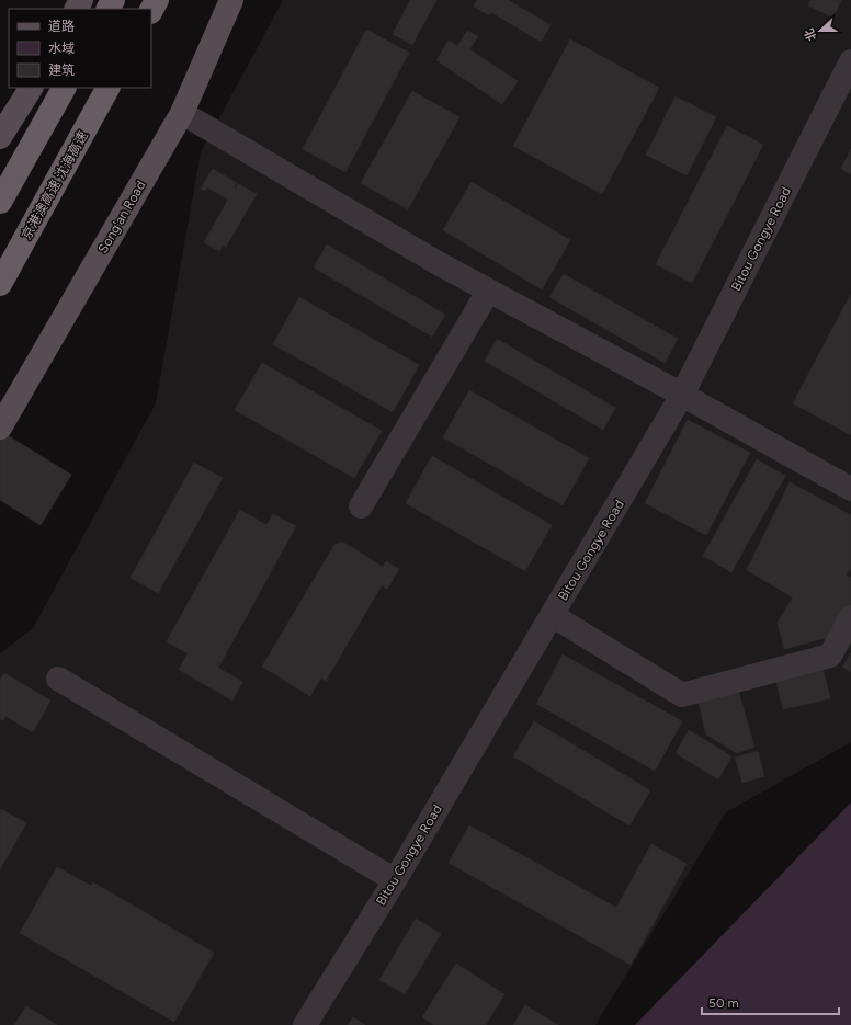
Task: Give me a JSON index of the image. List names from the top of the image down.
{
  "streets": {
    "highway": ["京港澳高速 沈海高速"],
    "main road": ["Song'an Road"],
    "street": ["Bitou Gongye Road"]
  },
  "legend": ["道路", "水域", "建筑"],
  "scale_bar": "50 m",
  "north": "left"
}
